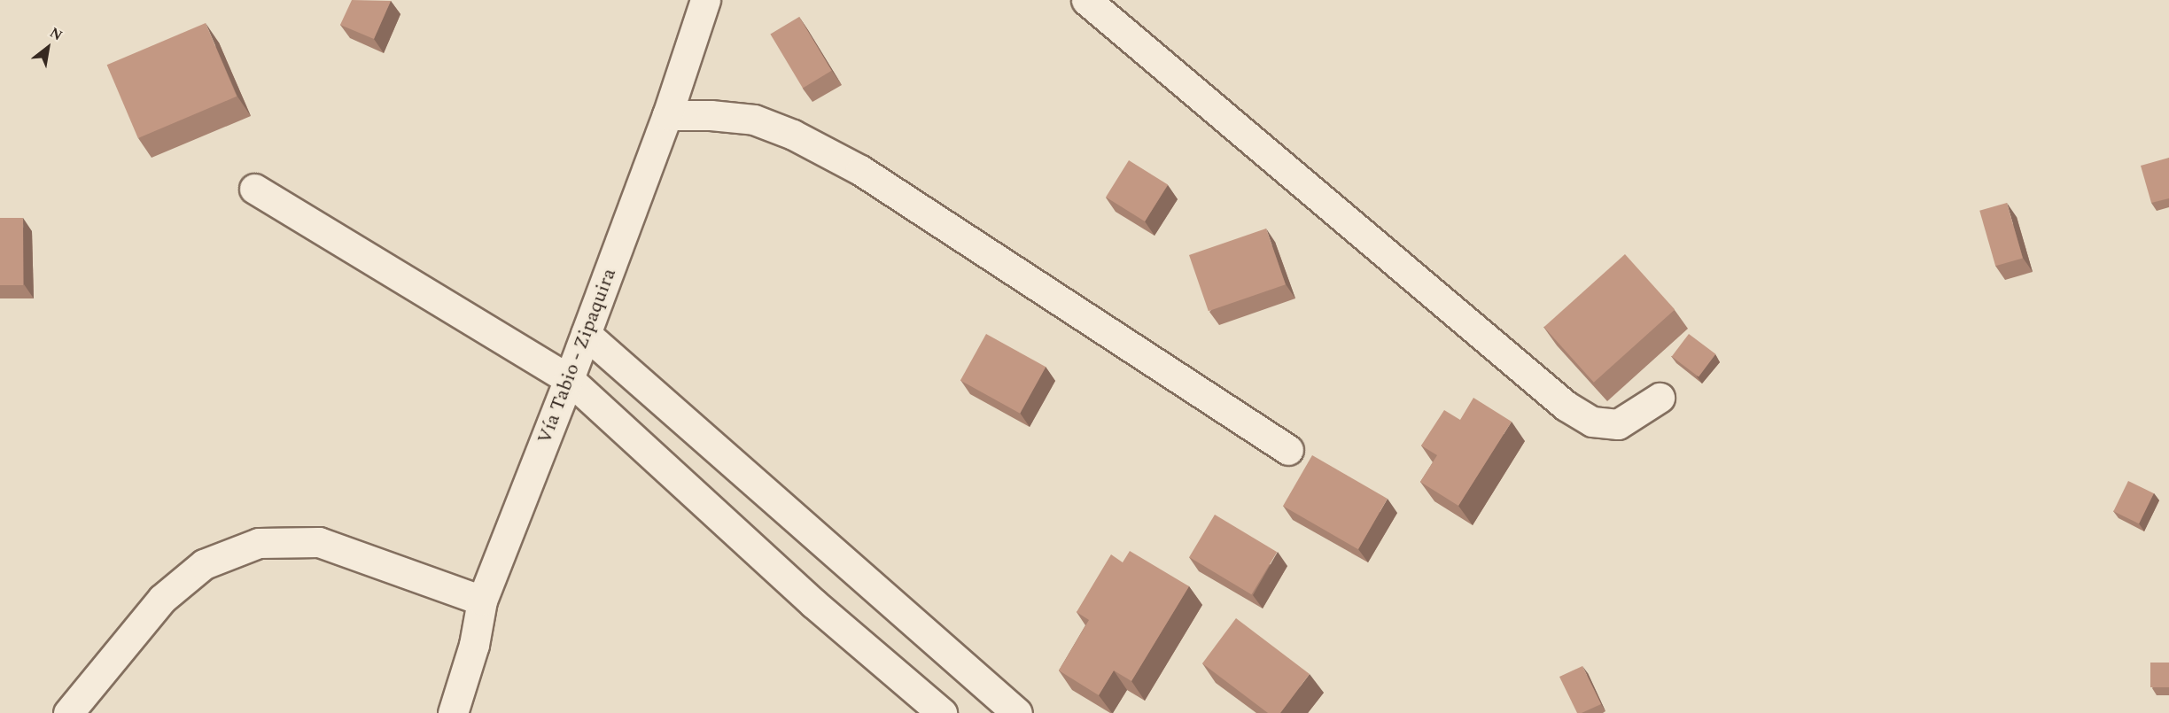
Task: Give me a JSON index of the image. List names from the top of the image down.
{
  "streets": {
    "street": ["Vía Tabio - Zipaquira"]
  },
  "north": "top right"
}
